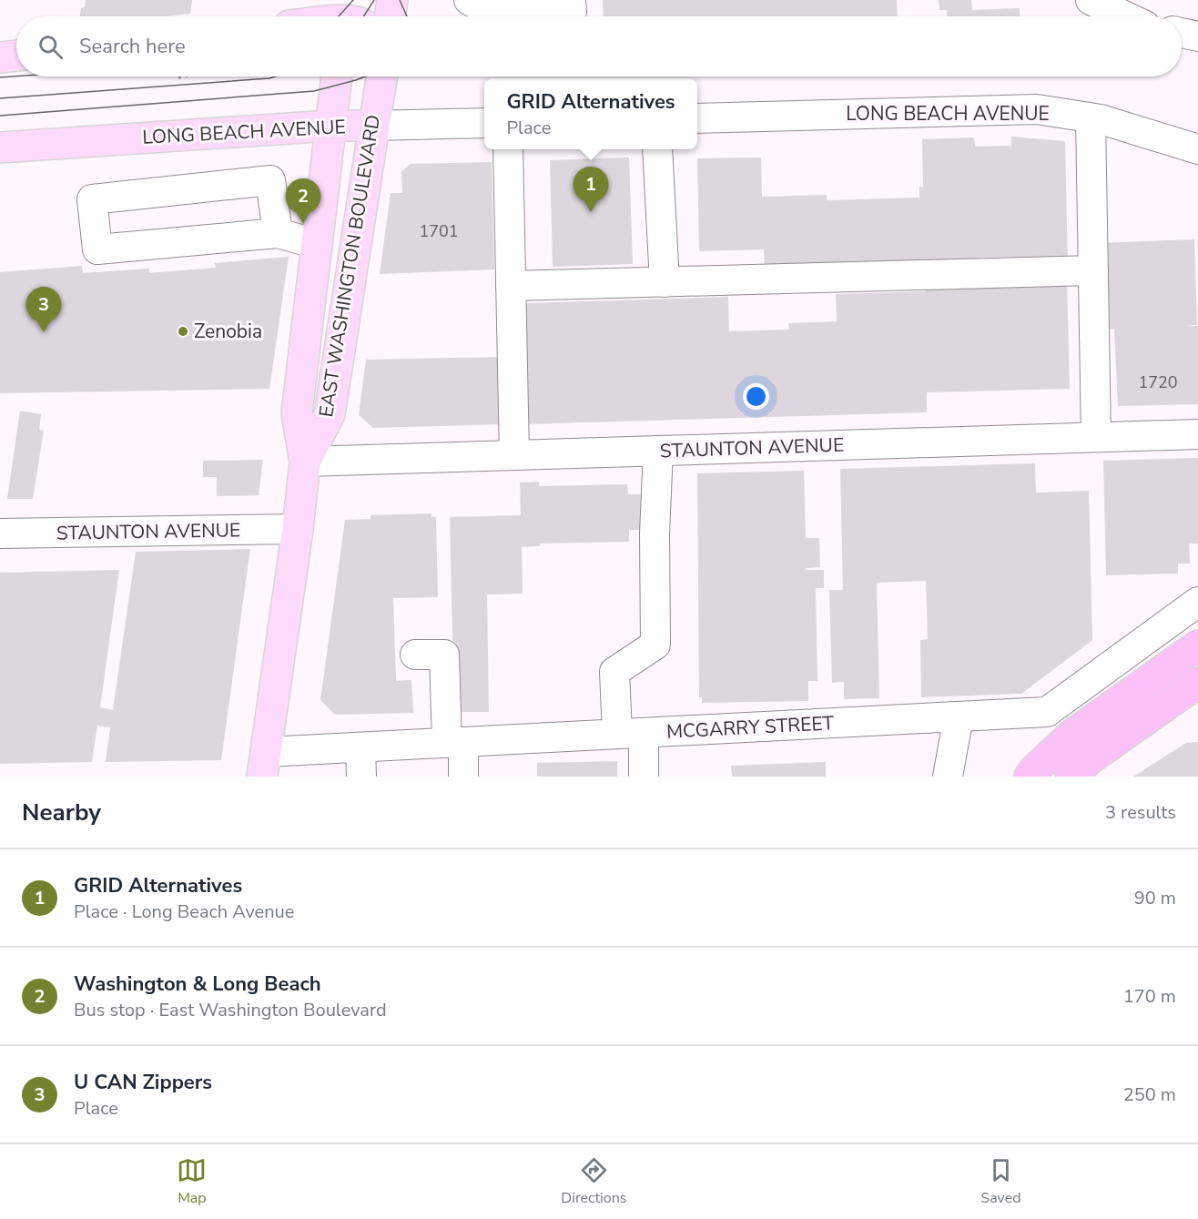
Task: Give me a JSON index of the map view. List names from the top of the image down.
{
  "streets": {
    "main road": ["LONG BEACH AVENUE", "EAST WASHINGTON BOULEVARD"],
    "street": ["STAUNTON AVENUE", "MCGARRY STREET"]
  },
  "crossings": [
    ["LONG BEACH AVENUE", "EAST WASHINGTON BOULEVARD"],
    ["EAST WASHINGTON BOULEVARD", "STAUNTON AVENUE"],
    ["EAST WASHINGTON BOULEVARD", "MCGARRY STREET"]
  ],
  "places": ["Zenobia"],
  "house_numbers": ["1701", "1720"],
  "page": {
    "search": "Search here",
    "popup": ["GRID Alternatives", "Place"],
    "pins": ["1", "2", "3"],
    "heading": ["Nearby", "3 results"],
    "list": [
      {
        "mark": "1",
        "name": "GRID Alternatives",
        "note": "Place · Long Beach Avenue",
        "value": "90 m"
      },
      {
        "mark": "2",
        "name": "Washington & Long Beach",
        "note": "Bus stop · East Washington Boulevard",
        "value": "170 m"
      },
      {
        "mark": "3",
        "name": "U CAN Zippers",
        "note": "Place",
        "value": "250 m"
      }
    ],
    "nav": ["Map", "Directions", "Saved"]
  }
}
